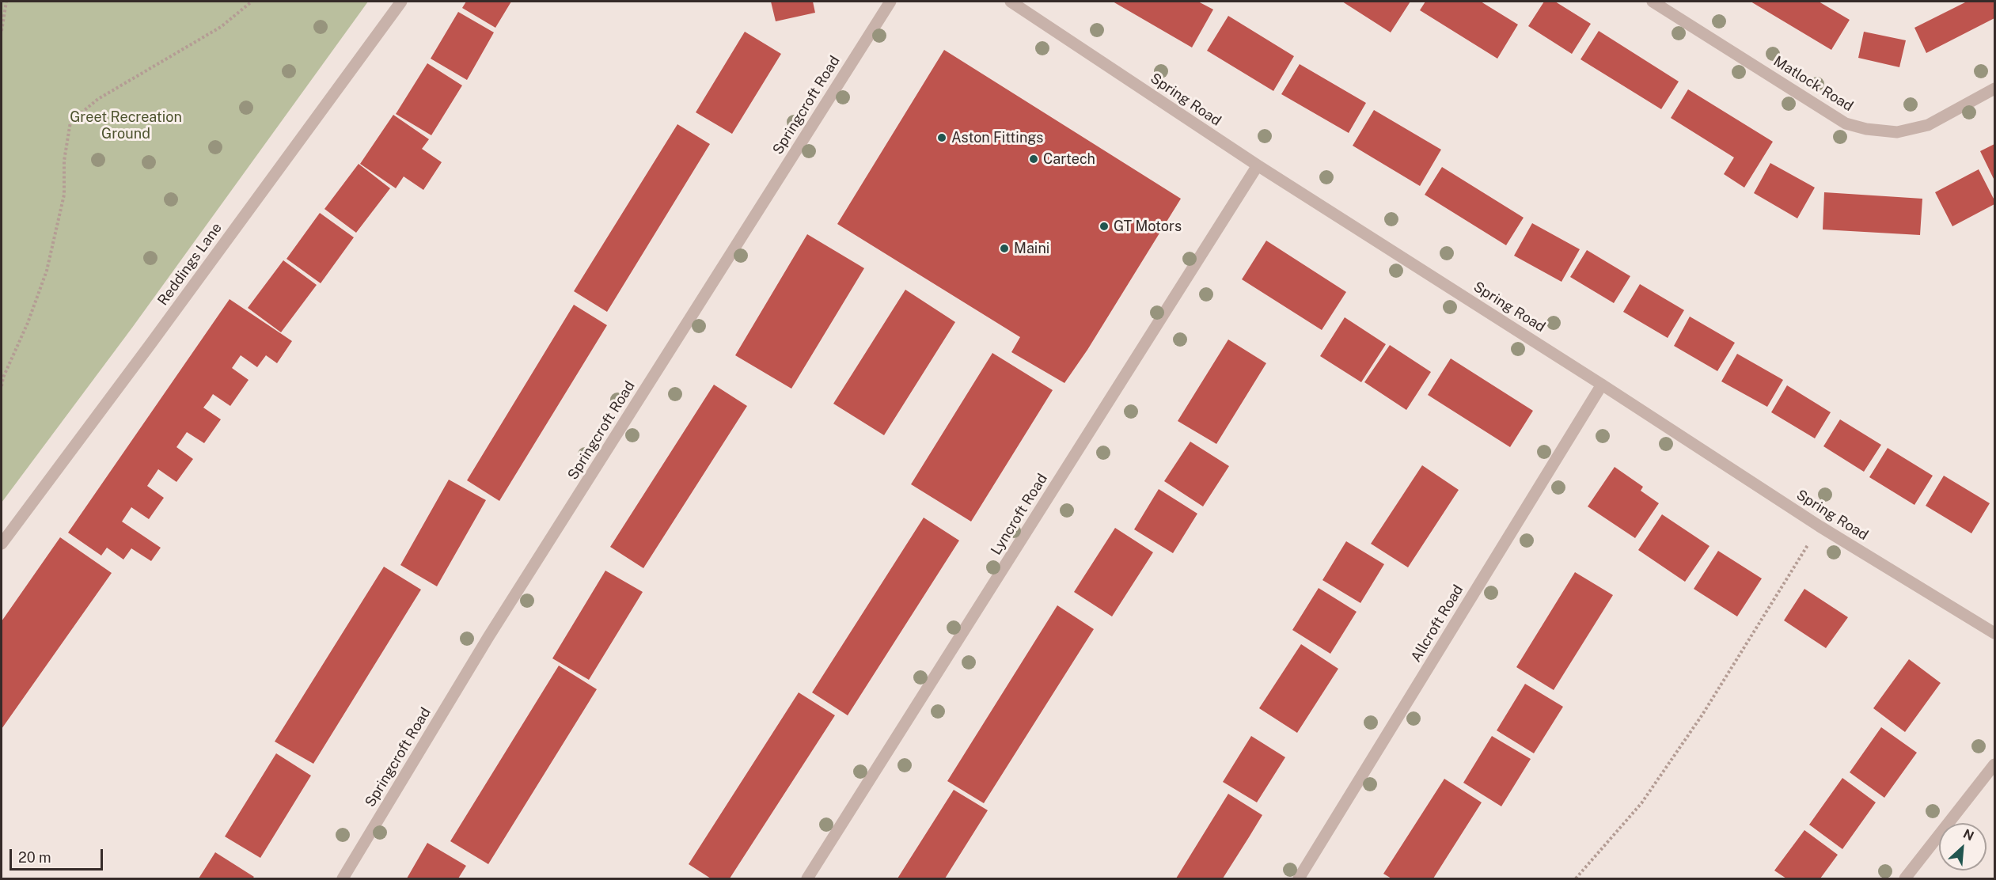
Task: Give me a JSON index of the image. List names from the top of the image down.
{
  "streets": {
    "street": [
      "Matlock Road",
      "Spring Road",
      "Springcroft Road",
      "Reddings Lane",
      "Lyncroft Road",
      "Allcroft Road"
    ]
  },
  "crossings": [
    ["Spring Road", "Lyncroft Road"],
    ["Spring Road", "Allcroft Road"]
  ],
  "parks": ["Greet Recreation Ground"],
  "places": [
    "Aston Fittings",
    "Cartech",
    "GT Motors",
    "Maini"
  ],
  "scale_bar": "20 m",
  "north": "top right"
}
